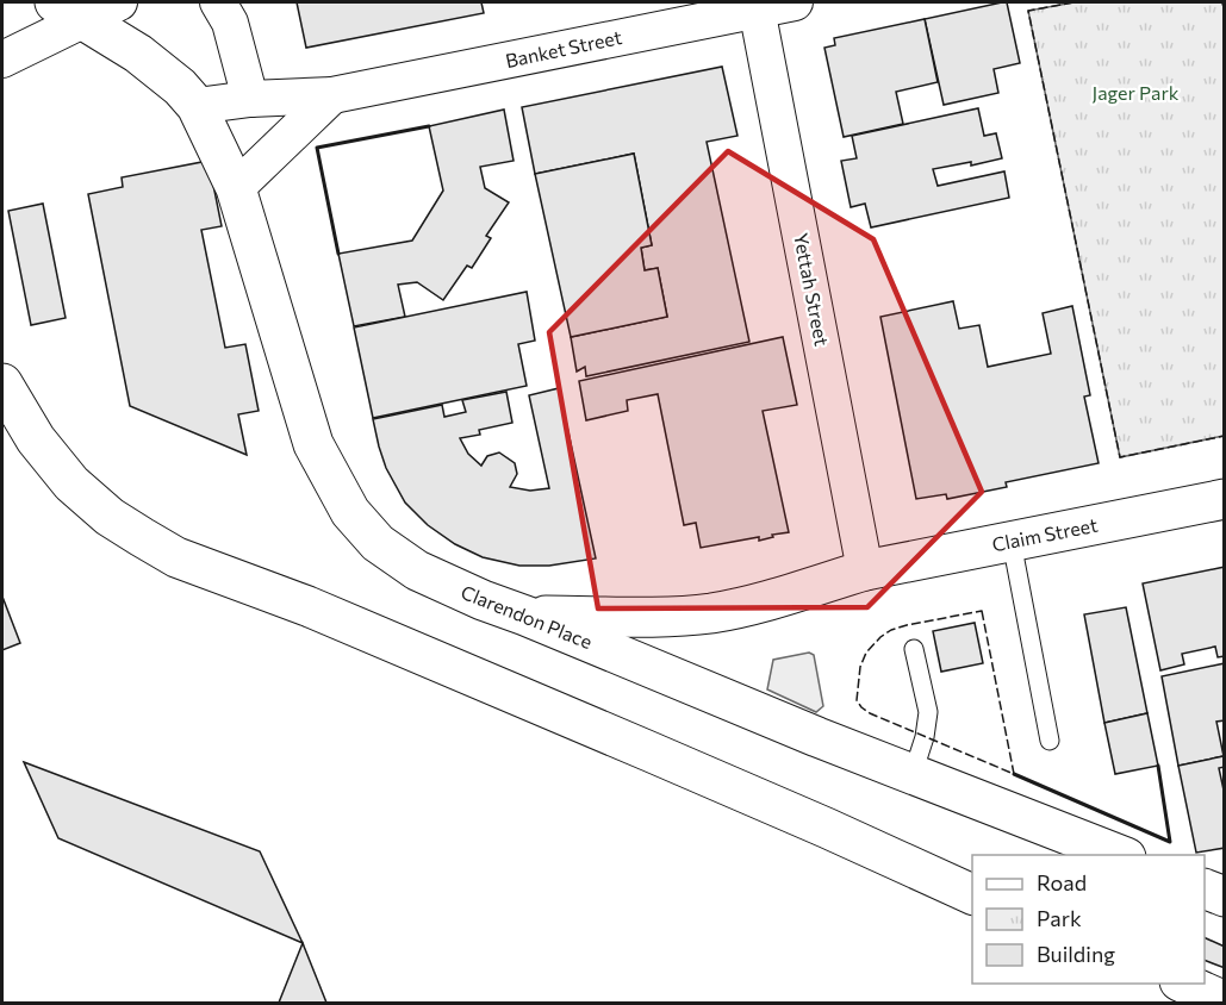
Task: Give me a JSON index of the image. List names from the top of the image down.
{
  "streets": {
    "main road": ["Claim Street", "Clarendon Place"],
    "street": ["Banket Street", "Yettah Street"]
  },
  "crossings": [
    ["Banket Street", "Yettah Street"],
    ["Banket Street", "Clarendon Place"],
    ["Yettah Street", "Claim Street"],
    ["Claim Street", "Clarendon Place"]
  ],
  "parks": ["Jager Park"],
  "legend": ["Road", "Park", "Building"]
}
